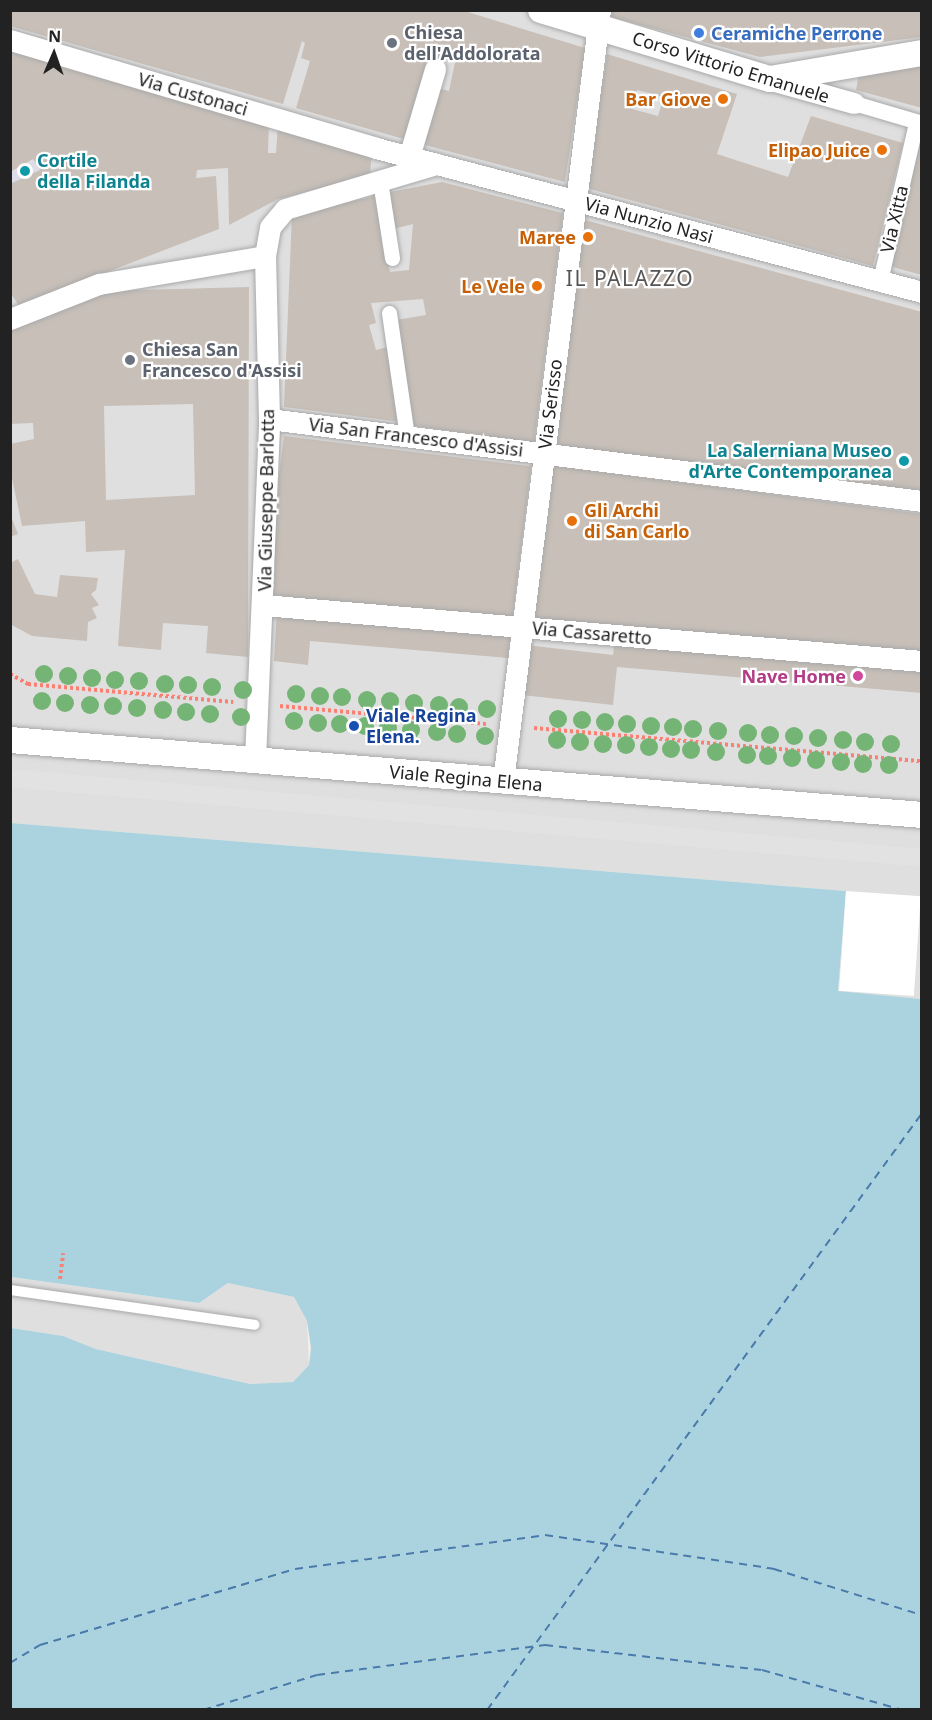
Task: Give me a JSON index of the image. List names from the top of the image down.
{
  "streets": {
    "street": [
      "Corso Vittorio Emanuele",
      "Via Custonaci",
      "Via Xitta",
      "Via Nunzio Nasi",
      "Via Serisso",
      "Via San Francesco d'Assisi",
      "Via Giuseppe Barlotta",
      "Via Cassaretto",
      "Viale Regina Elena"
    ]
  },
  "crossings": [
    ["Corso Vittorio Emanuele", "Via Xitta"],
    ["Corso Vittorio Emanuele", "Via Serisso"],
    ["Via Custonaci", "Via Nunzio Nasi"],
    ["Via Xitta", "Via Nunzio Nasi"],
    ["Via Nunzio Nasi", "Via Serisso"],
    ["Via Serisso", "Via San Francesco d'Assisi"],
    ["Via Serisso", "Via Cassaretto"],
    ["Via Serisso", "Viale Regina Elena"],
    ["Via San Francesco d'Assisi", "Via Giuseppe Barlotta"],
    ["Via Giuseppe Barlotta", "Via Cassaretto"],
    ["Via Giuseppe Barlotta", "Viale Regina Elena"]
  ],
  "districts": ["IL PALAZZO"],
  "places": [
    "Ceramiche Perrone",
    "Chiesa dell'Addolorata",
    "Bar Giove",
    "Elipao Juice",
    "Cortile della Filanda",
    "Maree",
    "Le Vele",
    "Chiesa San Francesco d'Assisi",
    "La Salerniana Museo d'Arte Contemporanea",
    "Gli Archi di San Carlo",
    "Nave Home",
    "Viale Regina Elena."
  ],
  "north": "top"
}
